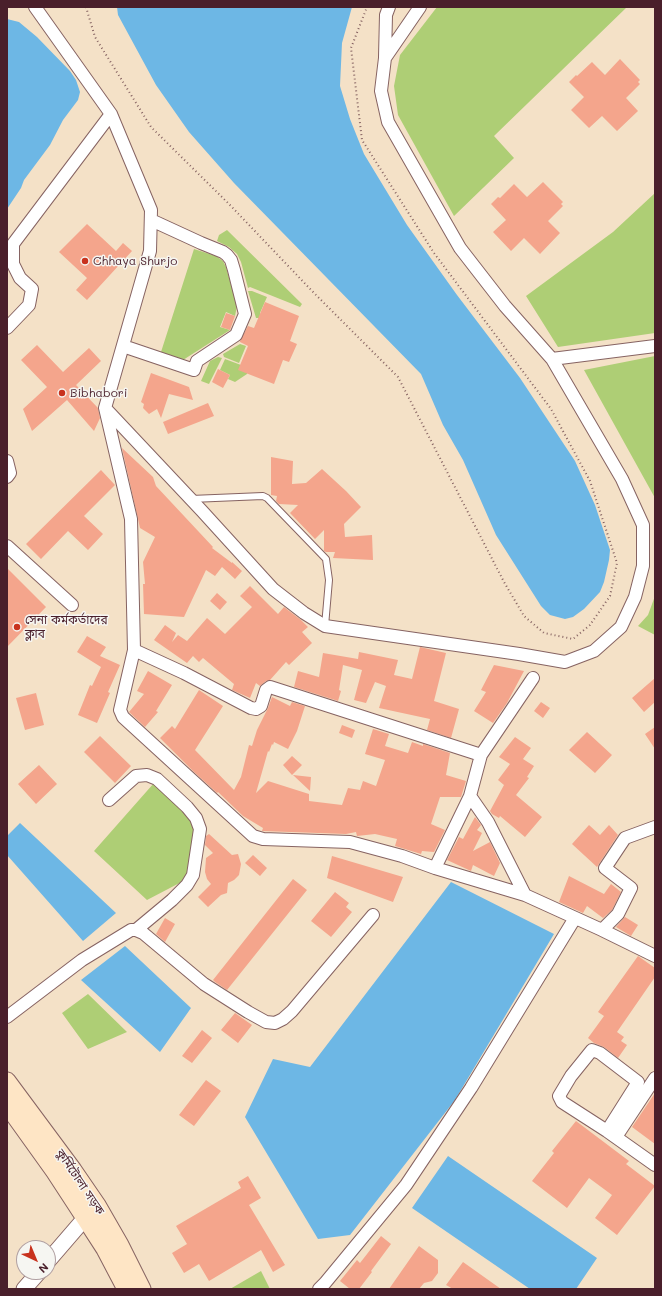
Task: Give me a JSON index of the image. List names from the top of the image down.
{
  "streets": {
    "main road": ["কুর্মিটোলা সড়ক"]
  },
  "places": ["Chhaya Shurjo", "Bibhabori", "সেনা কর্মকর্তাদের ক্লাব"],
  "north": "bottom right"
}
